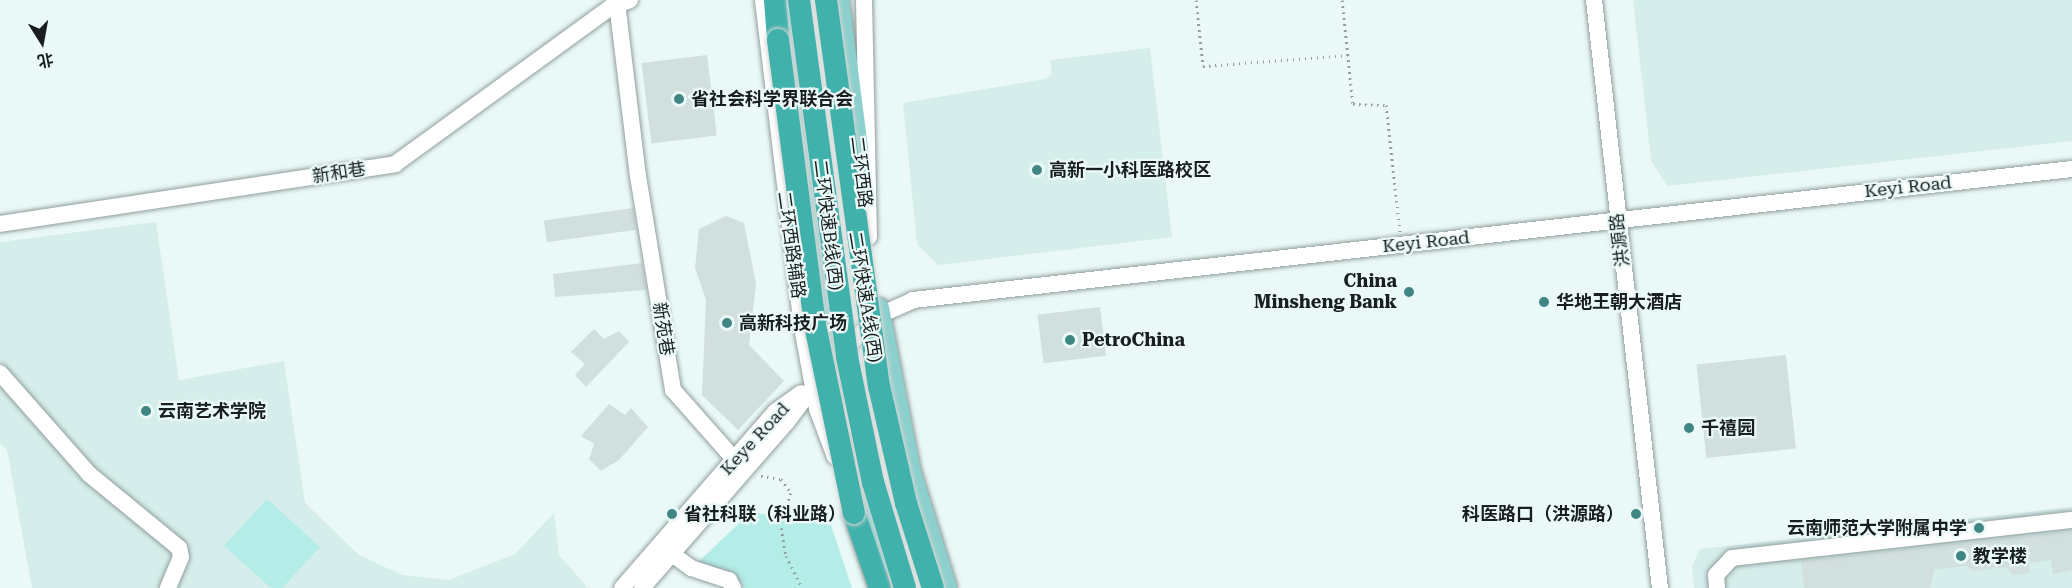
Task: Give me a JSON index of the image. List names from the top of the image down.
{
  "streets": {
    "highway": ["二环快速B线(西)", "二环快速A线(西)"],
    "main road": ["二环西路"],
    "street": [
      "新和巷",
      "Keyi Road",
      "洪源路",
      "二环西路辅路",
      "新苑巷",
      "Keye Road"
    ]
  },
  "crossings": [
    ["二环西路", "Keyi Road"],
    ["新和巷", "新苑巷"],
    ["Keyi Road", "洪源路"],
    ["Keyi Road", "二环西路辅路"],
    ["Keyi Road", "Keye Road"],
    ["二环西路辅路", "Keye Road"],
    ["新苑巷", "Keye Road"]
  ],
  "places": [
    "省社会科学界联合会",
    "高新一小科医路校区",
    "China Minsheng Bank",
    "华地王朝大酒店",
    "高新科技广场",
    "PetroChina",
    "云南艺术学院",
    "千禧园",
    "省社科联（科业路）",
    "科医路口（洪源路）",
    "云南师范大学附属中学",
    "教学楼"
  ],
  "north": "bottom"
}
